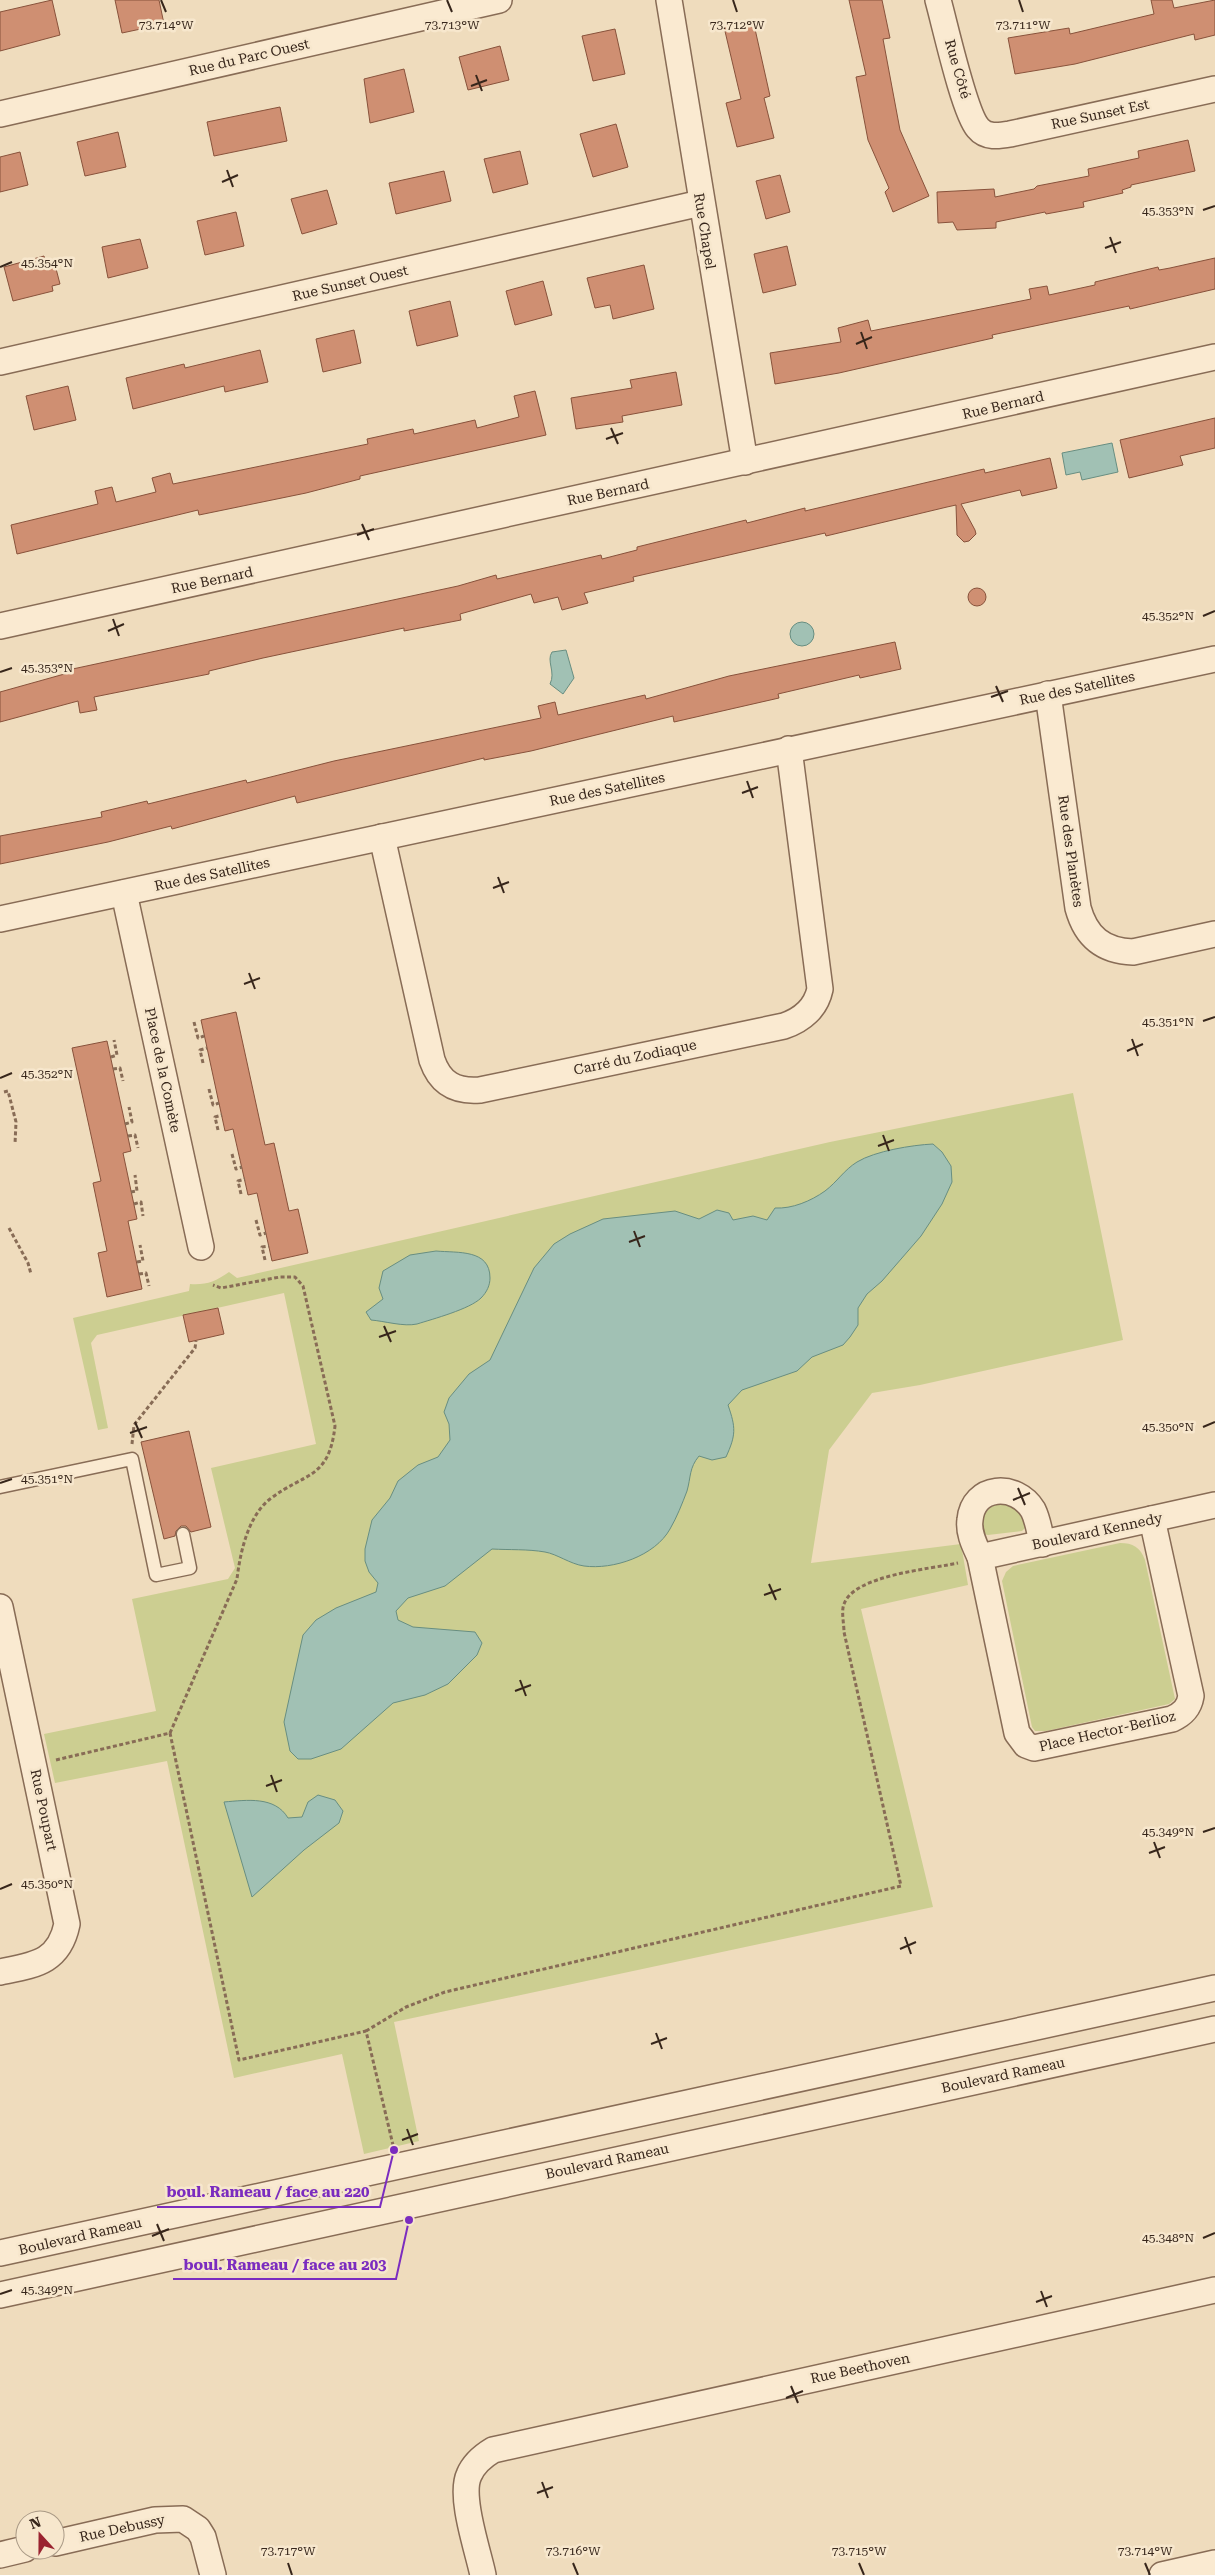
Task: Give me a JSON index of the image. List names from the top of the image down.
{
  "streets": {
    "street": [
      "Rue du Parc Ouest",
      "Rue Côté",
      "Rue Sunset Est",
      "Rue Chapel",
      "Rue Sunset Ouest",
      "Rue Bernard",
      "Rue des Satellites",
      "Rue des Planètes",
      "Carré du Zodiaque",
      "Place de la Comète",
      "Boulevard Kennedy",
      "Place Hector-Berlioz",
      "Rue Poupart",
      "Boulevard Rameau",
      "Rue Beethoven",
      "Rue Debussy"
    ]
  },
  "crossings": [
    ["Rue Côté", "Rue Sunset Est"],
    ["Rue Chapel", "Rue Sunset Ouest"],
    ["Rue Chapel", "Rue Bernard"],
    ["Rue des Satellites", "Rue des Planètes"],
    ["Rue des Satellites", "Carré du Zodiaque"],
    ["Rue des Satellites", "Place de la Comète"],
    ["Boulevard Kennedy", "Place Hector-Berlioz"]
  ],
  "places": ["boul. Rameau / face au 220", "boul. Rameau / face au 203"],
  "north": "top",
  "coordinates": [
    "73.714°W",
    "73.713°W",
    "73.712°W",
    "73.711°W",
    "45.353°N",
    "45.354°N",
    "45.352°N",
    "45.351°N",
    "45.350°N",
    "45.349°N",
    "45.348°N",
    "73.717°W",
    "73.716°W",
    "73.715°W"
  ]
}
